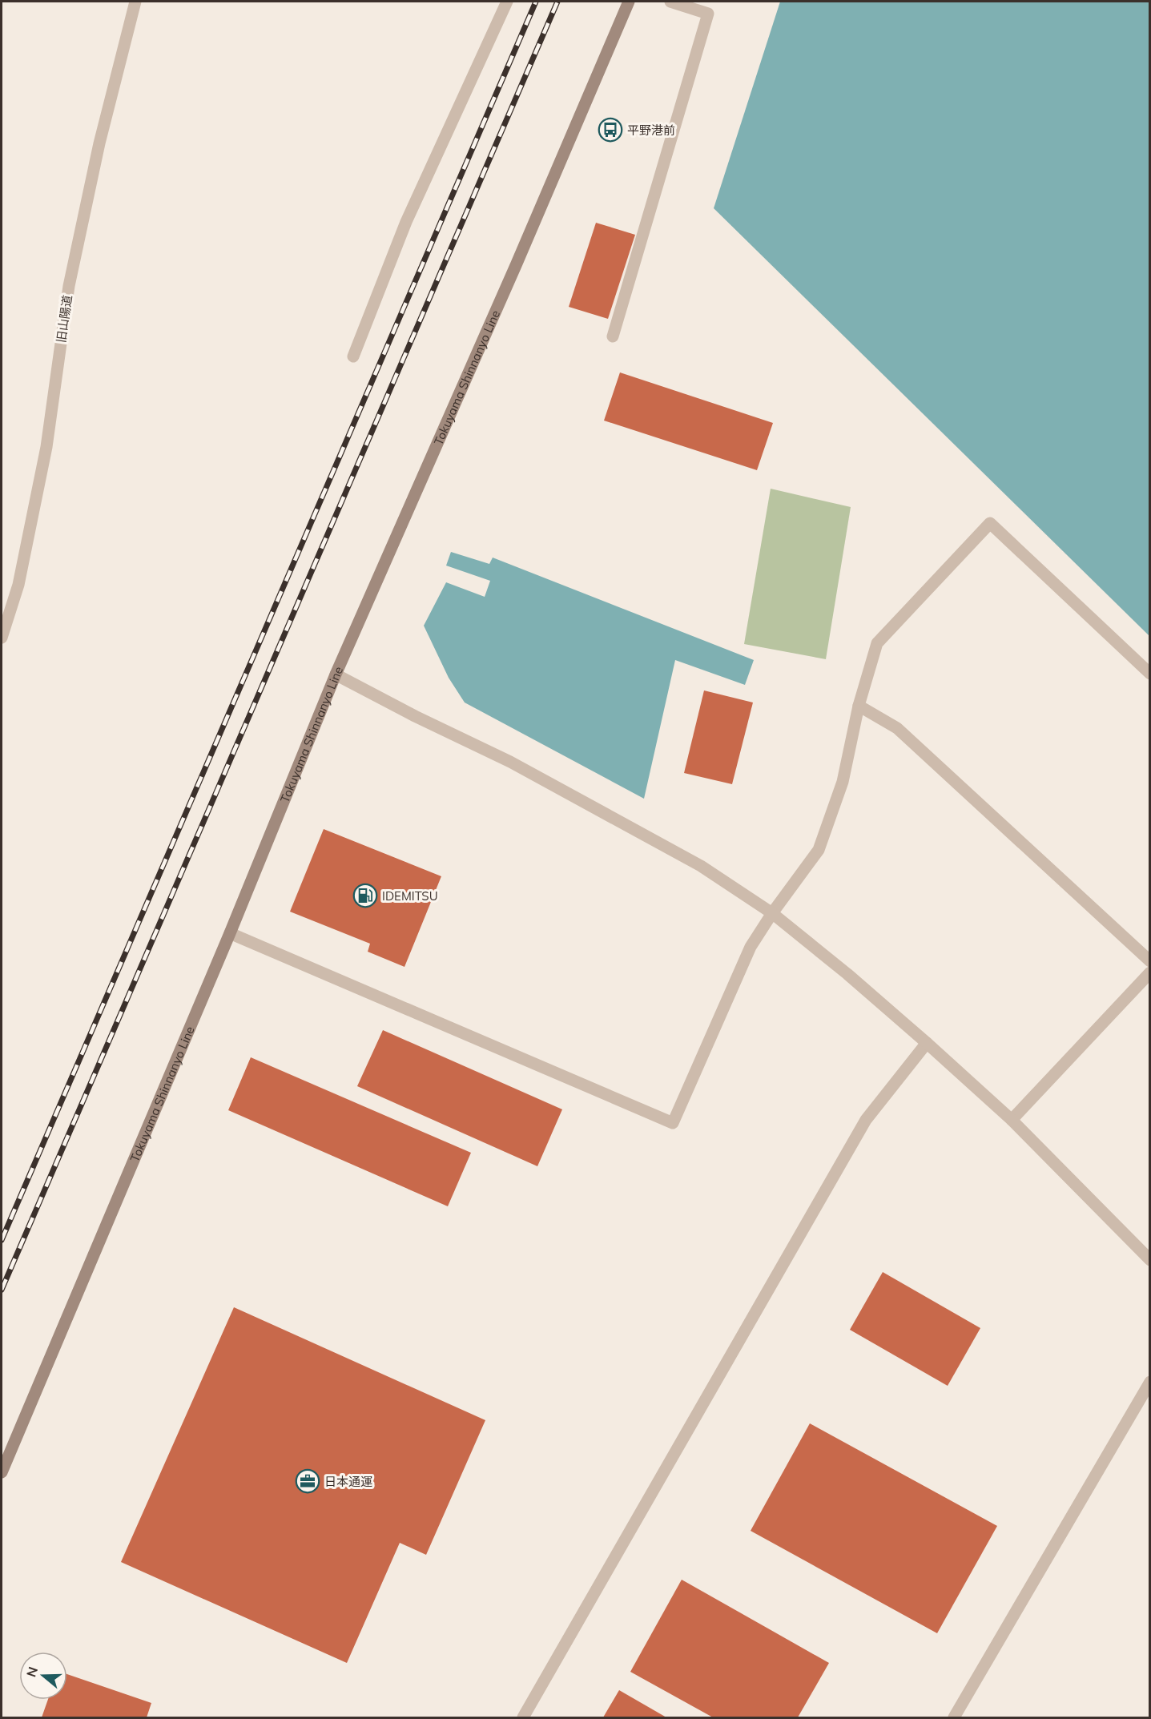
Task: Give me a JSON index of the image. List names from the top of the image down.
{
  "streets": {
    "main road": ["Tokuyama Shinnanyo Line"],
    "street": ["旧山陽道"]
  },
  "places": {
    "bus stop": ["平野港前"],
    "fuel station": ["IDEMITSU"],
    "office": ["日本通運"]
  },
  "north": "left"
}
